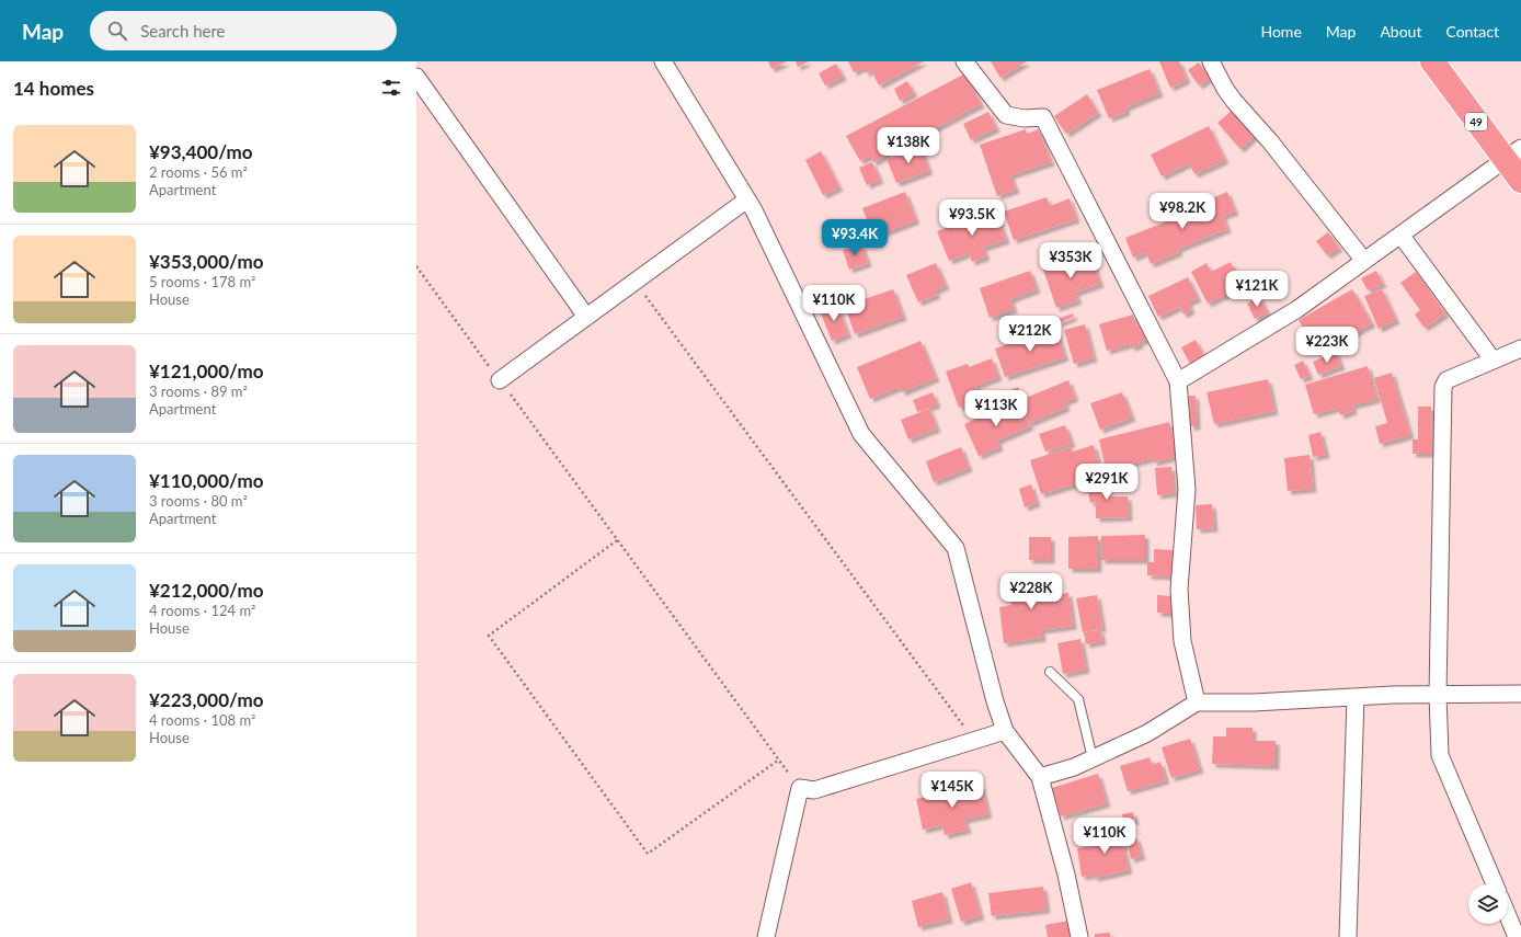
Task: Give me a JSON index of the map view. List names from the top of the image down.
{
  "streets": {
    "highway": ["49"]
  },
  "page": {
    "header": "Map",
    "search": "Search here",
    "nav": [
      "Home",
      "Map",
      "About",
      "Contact"
    ],
    "heading": "14 homes",
    "list": [
      {
        "name": "¥93,400/mo",
        "note": "2 rooms · 56 m² · Apartment"
      },
      {
        "name": "¥353,000/mo",
        "note": "5 rooms · 178 m² · House"
      },
      {
        "name": "¥121,000/mo",
        "note": "3 rooms · 89 m² · Apartment"
      },
      {
        "name": "¥110,000/mo",
        "note": "3 rooms · 80 m² · Apartment"
      },
      {
        "name": "¥212,000/mo",
        "note": "4 rooms · 124 m² · House"
      },
      {
        "name": "¥223,000/mo",
        "note": "4 rooms · 108 m² · House"
      }
    ],
    "price": [
      "¥138K",
      "¥98.2K",
      "¥93.5K",
      "¥93.4K",
      "¥353K",
      "¥121K",
      "¥110K",
      "¥212K",
      "¥223K",
      "¥113K",
      "¥291K",
      "¥228K",
      "¥145K",
      "¥110K"
    ]
  }
}
